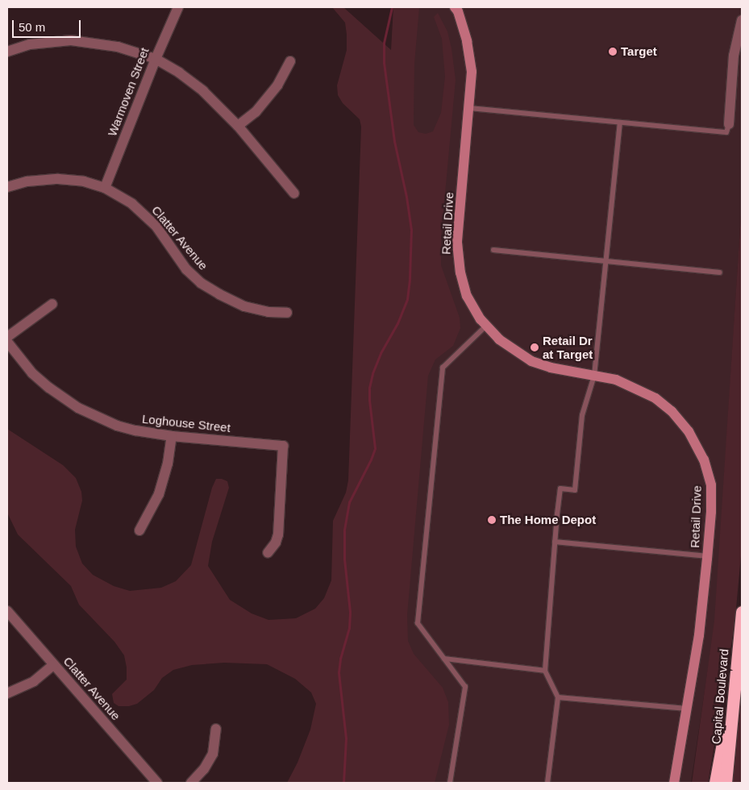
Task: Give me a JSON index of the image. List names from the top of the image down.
{
  "streets": {
    "highway": ["Capital Boulevard"],
    "street": [
      "Warmoven Street",
      "Retail Drive",
      "Clatter Avenue",
      "Loghouse Street"
    ]
  },
  "crossings": [
    ["Warmoven Street", "Clatter Avenue"]
  ],
  "places": ["Target", "Retail Dr at Target", "The Home Depot"],
  "scale_bar": "50 m"
}
